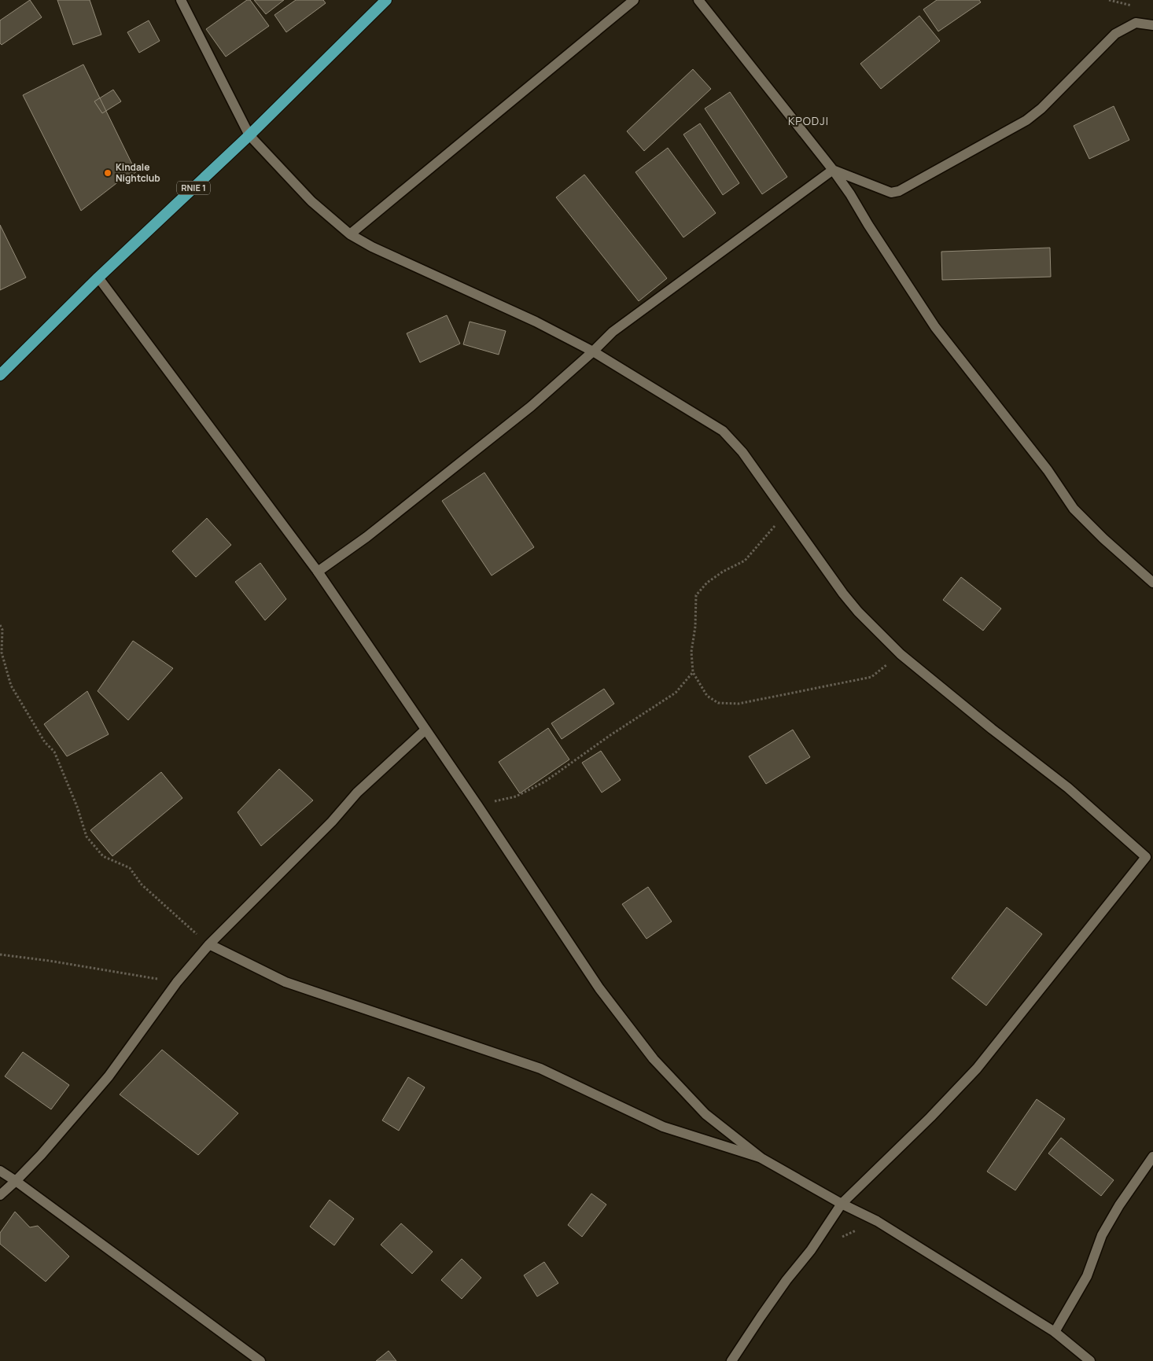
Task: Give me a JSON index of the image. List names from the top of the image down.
{
  "streets": {
    "highway": ["RNIE 1"]
  },
  "districts": ["KPODJI"],
  "places": ["Kindale Nightclub"]
}
